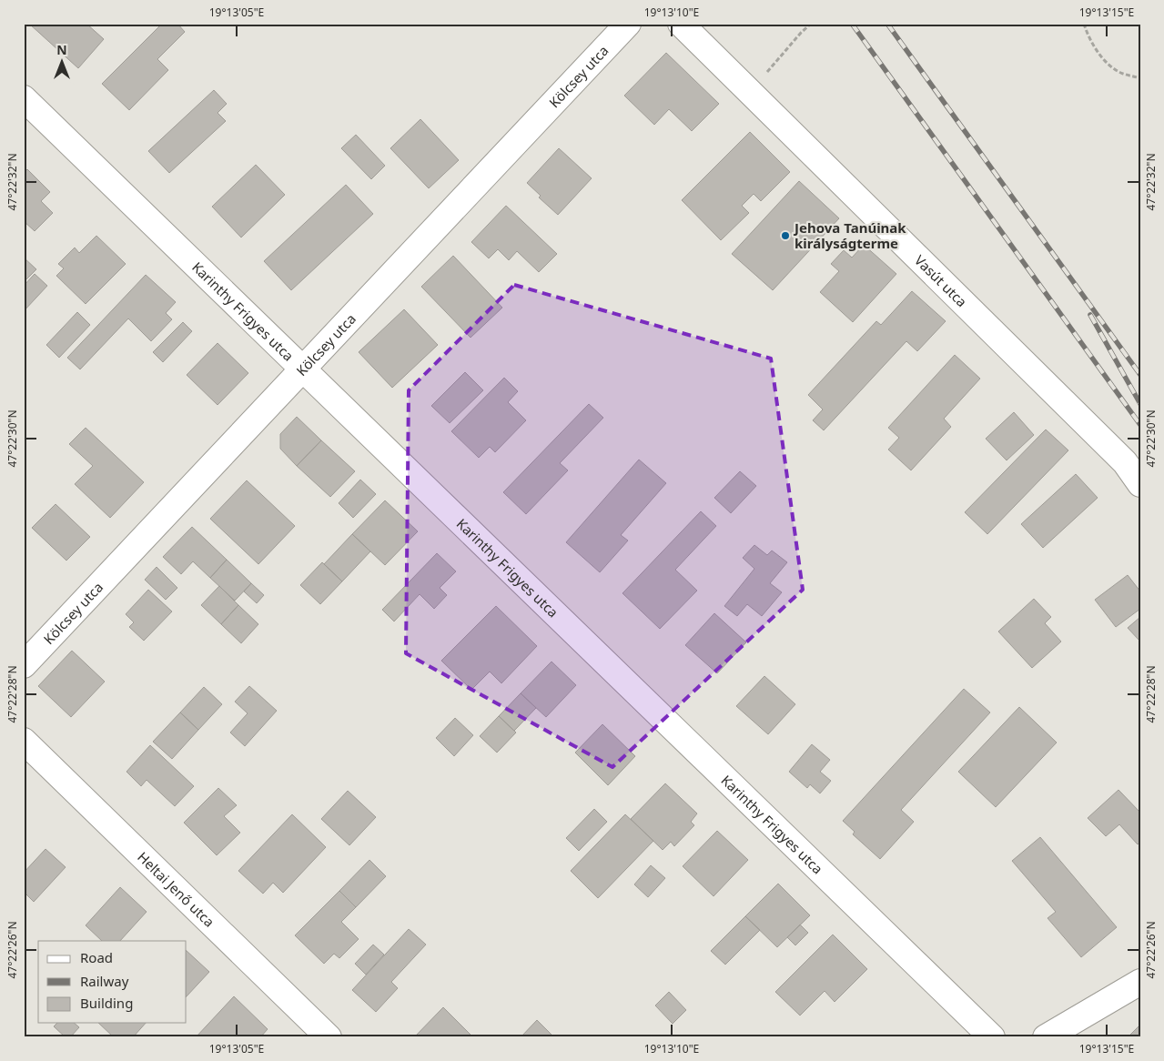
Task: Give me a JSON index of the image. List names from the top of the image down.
{
  "streets": {
    "street": [
      "Kölcsey utca",
      "Vasút utca",
      "Karinthy Frigyes utca",
      "Heltai Jenő utca"
    ]
  },
  "crossings": [
    ["Kölcsey utca", "Karinthy Frigyes utca"]
  ],
  "places": ["Jehova Tanúinak királyságterme"],
  "legend": ["Road", "Railway", "Building"],
  "north": "top",
  "coordinates": [
    "19°13'05\"E",
    "19°13'10\"E",
    "19°13'15\"E",
    "47°22'32\"N",
    "47°22'30\"N",
    "47°22'28\"N",
    "47°22'26\"N"
  ]
}
